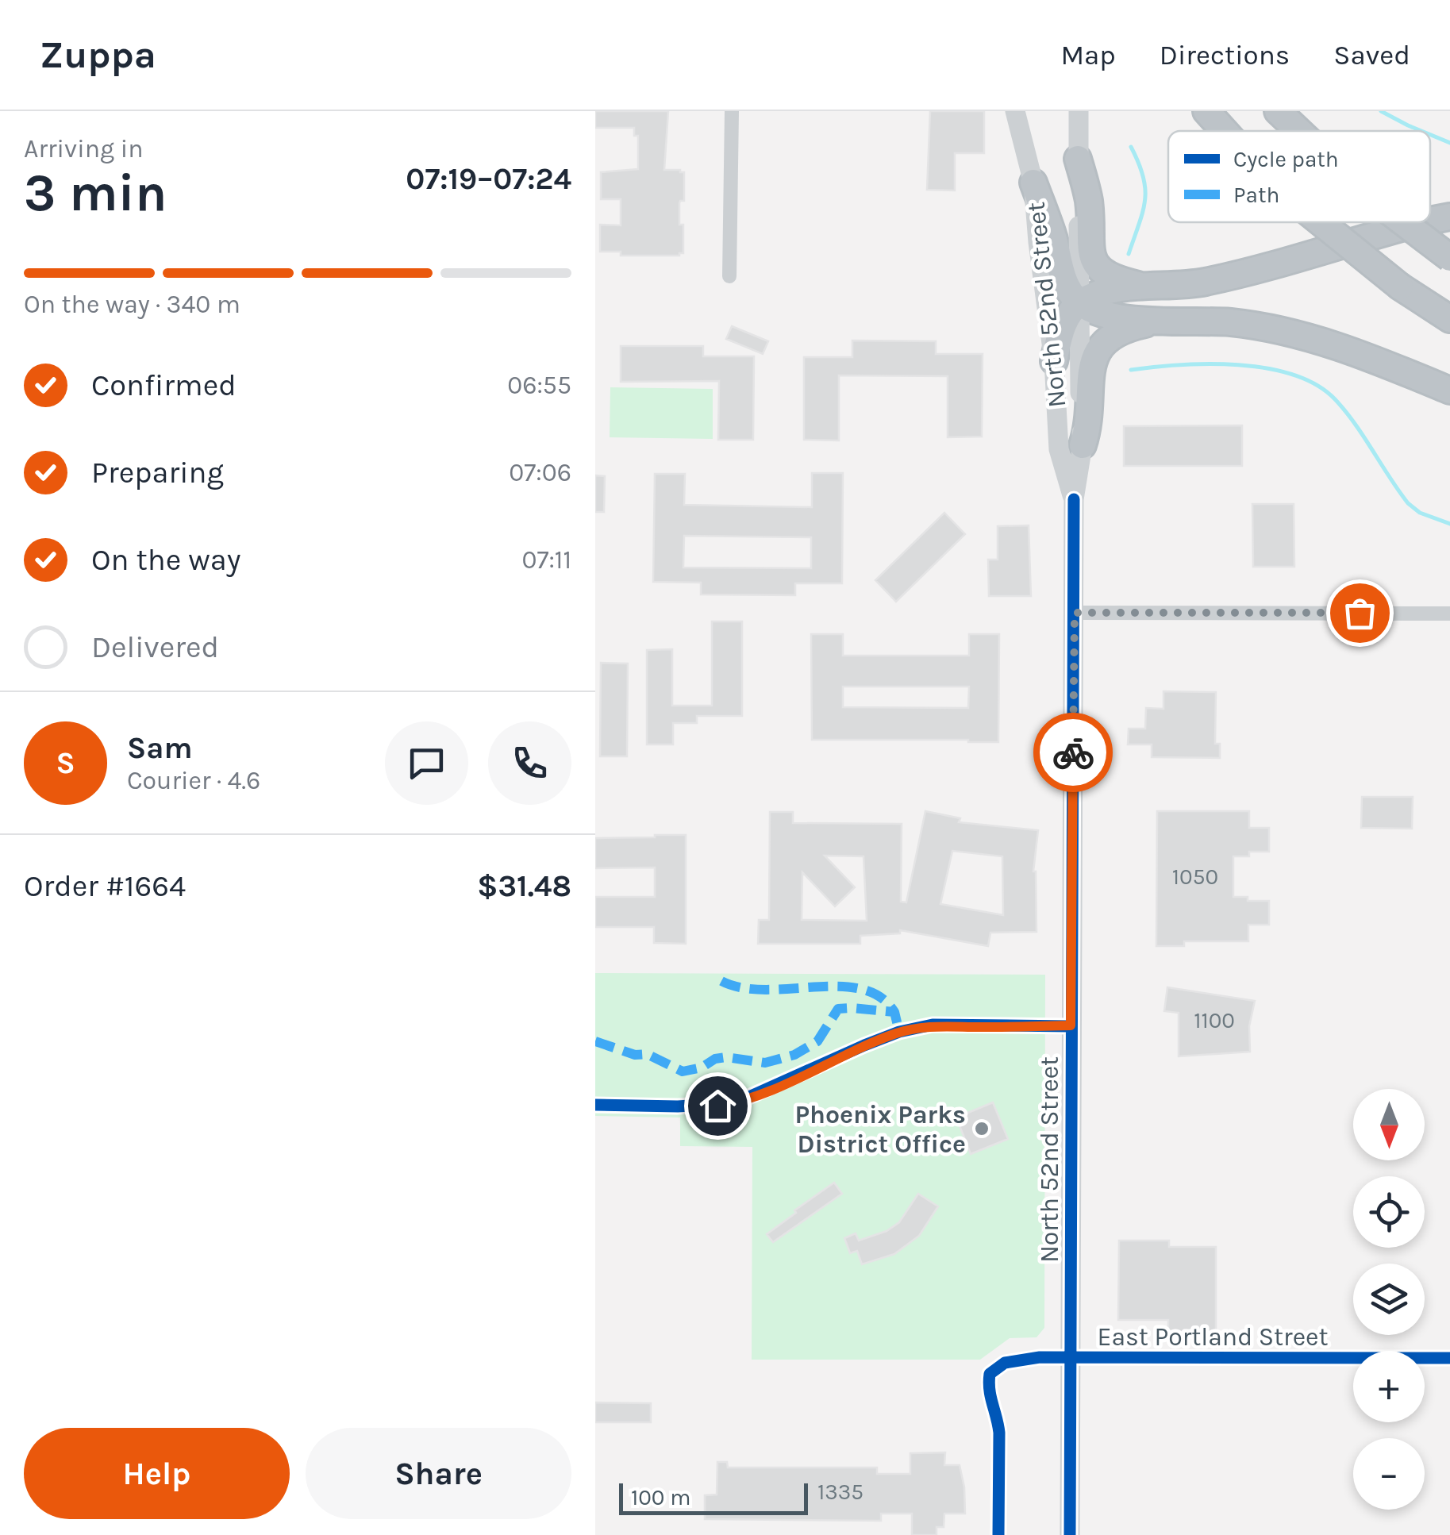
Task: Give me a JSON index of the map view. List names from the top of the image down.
{
  "streets": {
    "main road": ["North 52nd Street"],
    "street": ["East Portland Street"]
  },
  "crossings": [
    ["North 52nd Street", "East Portland Street"]
  ],
  "places": ["Phoenix Parks District Office"],
  "house_numbers": ["1050", "1100", "1335"],
  "legend": ["Cycle path", "Path"],
  "scale_bar": "100 m",
  "north": "bottom",
  "page": {
    "header": "Zuppa",
    "nav": ["Map", "Directions", "Saved"],
    "heading": ["3 min", "Arriving in", "07:19–07:24"],
    "panel": [
      "Sam",
      "Courier · 4.6",
      "Order #1664",
      "$31.48"
    ],
    "bar": "On the way · 340 m",
    "list": [
      ["Confirmed", "06:55"],
      ["Preparing", "07:06"],
      ["On the way", "07:11"],
      "Delivered"
    ],
    "round": "S",
    "map_buttons": ["+", "−"],
    "buttons": ["Help", "Share"],
    "scale": "100 m"
  }
}
